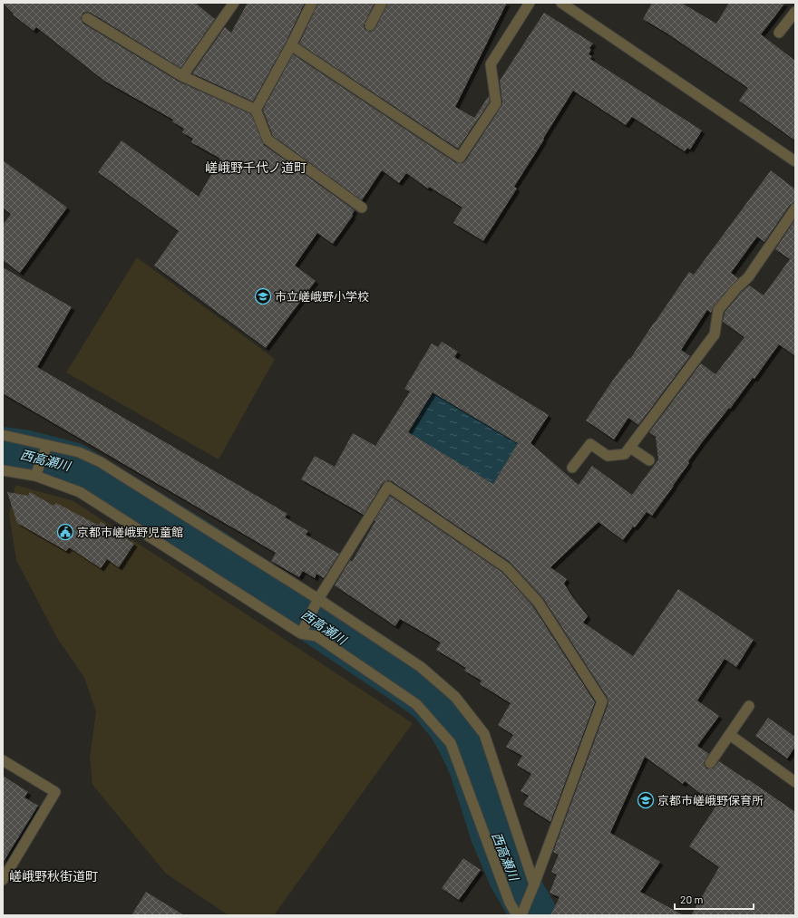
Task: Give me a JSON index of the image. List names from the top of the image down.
{
  "districts": ["嵯峨野千代ノ道町", "嵯峨野秋街道町"],
  "water": ["西高瀬川"],
  "places": {
    "school or university": ["市立嵯峨野小学校", "京都市嵯峨野保育所"],
    "public building": ["京都市嵯峨野児童館"]
  },
  "scale_bar": "20 m"
}
